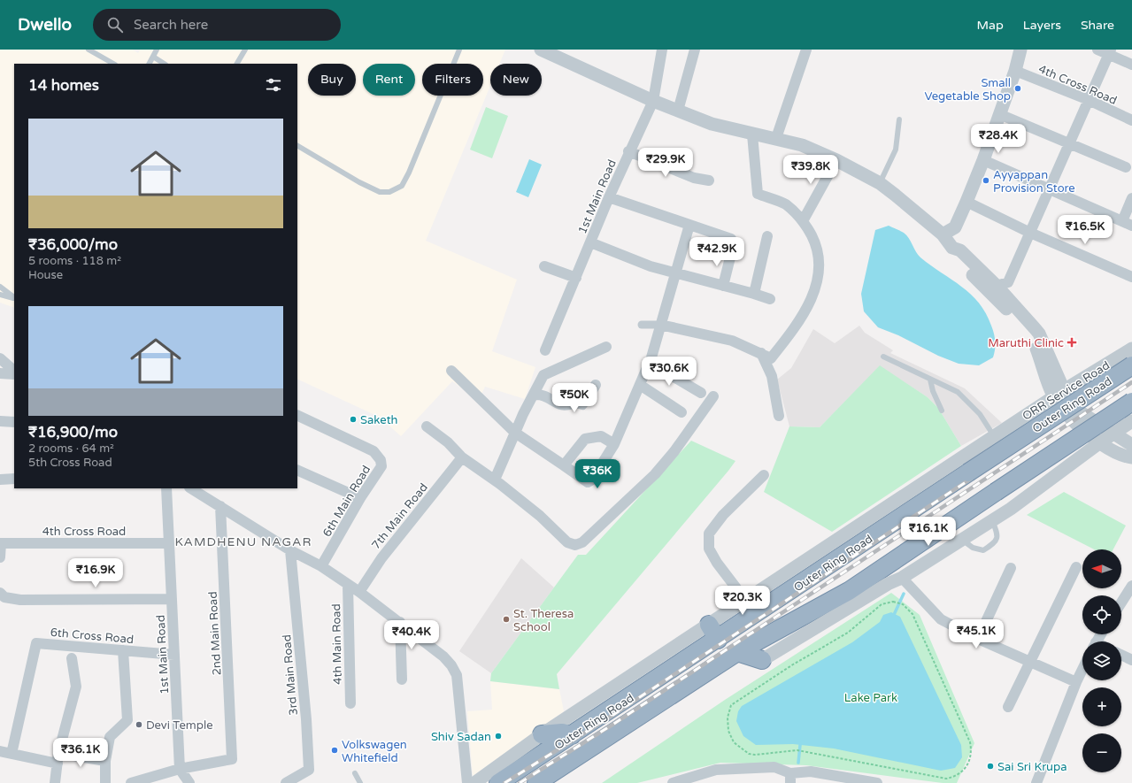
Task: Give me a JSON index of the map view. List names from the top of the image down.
{
  "streets": {
    "highway": ["Outer Ring Road"],
    "street": [
      "4th Cross Road",
      "1st Main Road",
      "ORR Service Road",
      "6th Main Road",
      "7th Main Road",
      "2nd Main Road",
      "6th Cross Road",
      "4th Main Road",
      "3rd Main Road"
    ]
  },
  "crossings": [
    ["4th Cross Road", "1st Main Road"],
    ["1st Main Road", "2nd Main Road"],
    ["1st Main Road", "6th Cross Road"],
    ["ORR Service Road", "Outer Ring Road"]
  ],
  "districts": ["KAMDHENU NAGAR"],
  "parks": ["Lake Park"],
  "places": {
    "other": [
      "Small Vegetable Shop",
      "Ayyappan Provision Store",
      "Saketh",
      "St. Theresa School",
      "Devi Temple",
      "Shiv Sadan",
      "Volkswagen Whitefield",
      "Sai Sri Krupa"
    ],
    "health": ["Maruthi Clinic"]
  },
  "north": "left",
  "page": {
    "header": "Dwello",
    "search": "Search here",
    "nav": ["Map", "Layers", "Share"],
    "chip": [
      "Buy",
      "Rent",
      "Filters",
      "New"
    ],
    "heading": "14 homes",
    "list": [
      {
        "name": "₹36,000/mo",
        "note": "5 rooms · 118 m² · House"
      },
      {
        "name": "₹16,900/mo",
        "note": "2 rooms · 64 m² · 5th Cross Road"
      }
    ],
    "price": [
      "₹28.4K",
      "₹29.9K",
      "₹39.8K",
      "₹16.5K",
      "₹42.9K",
      "₹30.6K",
      "₹50K",
      "₹36K",
      "₹16.1K",
      "₹16.9K",
      "₹20.3K",
      "₹45.1K",
      "₹40.4K",
      "₹36.1K"
    ],
    "map_buttons": ["+", "−"]
  }
}
